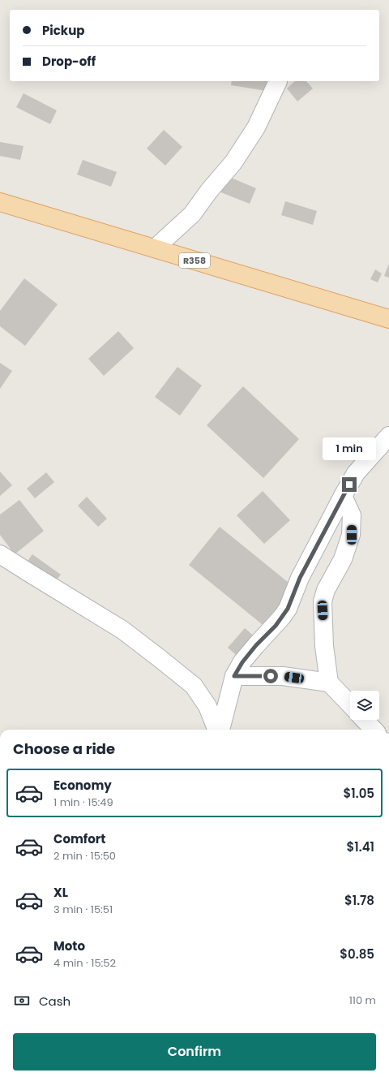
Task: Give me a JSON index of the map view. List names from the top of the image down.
{
  "streets": {
    "main road": ["R358"]
  },
  "page": {
    "banner": ["Pickup", "Drop-off"],
    "bubble": "1 min",
    "heading": "Choose a ride",
    "list": [
      {
        "name": "Economy",
        "note": "1 min · 15:49",
        "value": "$1.05"
      },
      {
        "name": "Comfort",
        "note": "2 min · 15:50",
        "value": "$1.41"
      },
      {
        "name": "XL",
        "note": "3 min · 15:51",
        "value": "$1.78"
      },
      {
        "name": "Moto",
        "note": "4 min · 15:52",
        "value": "$0.85"
      }
    ],
    "pay": ["Cash", "110 m"],
    "buttons": "Confirm"
  }
}
